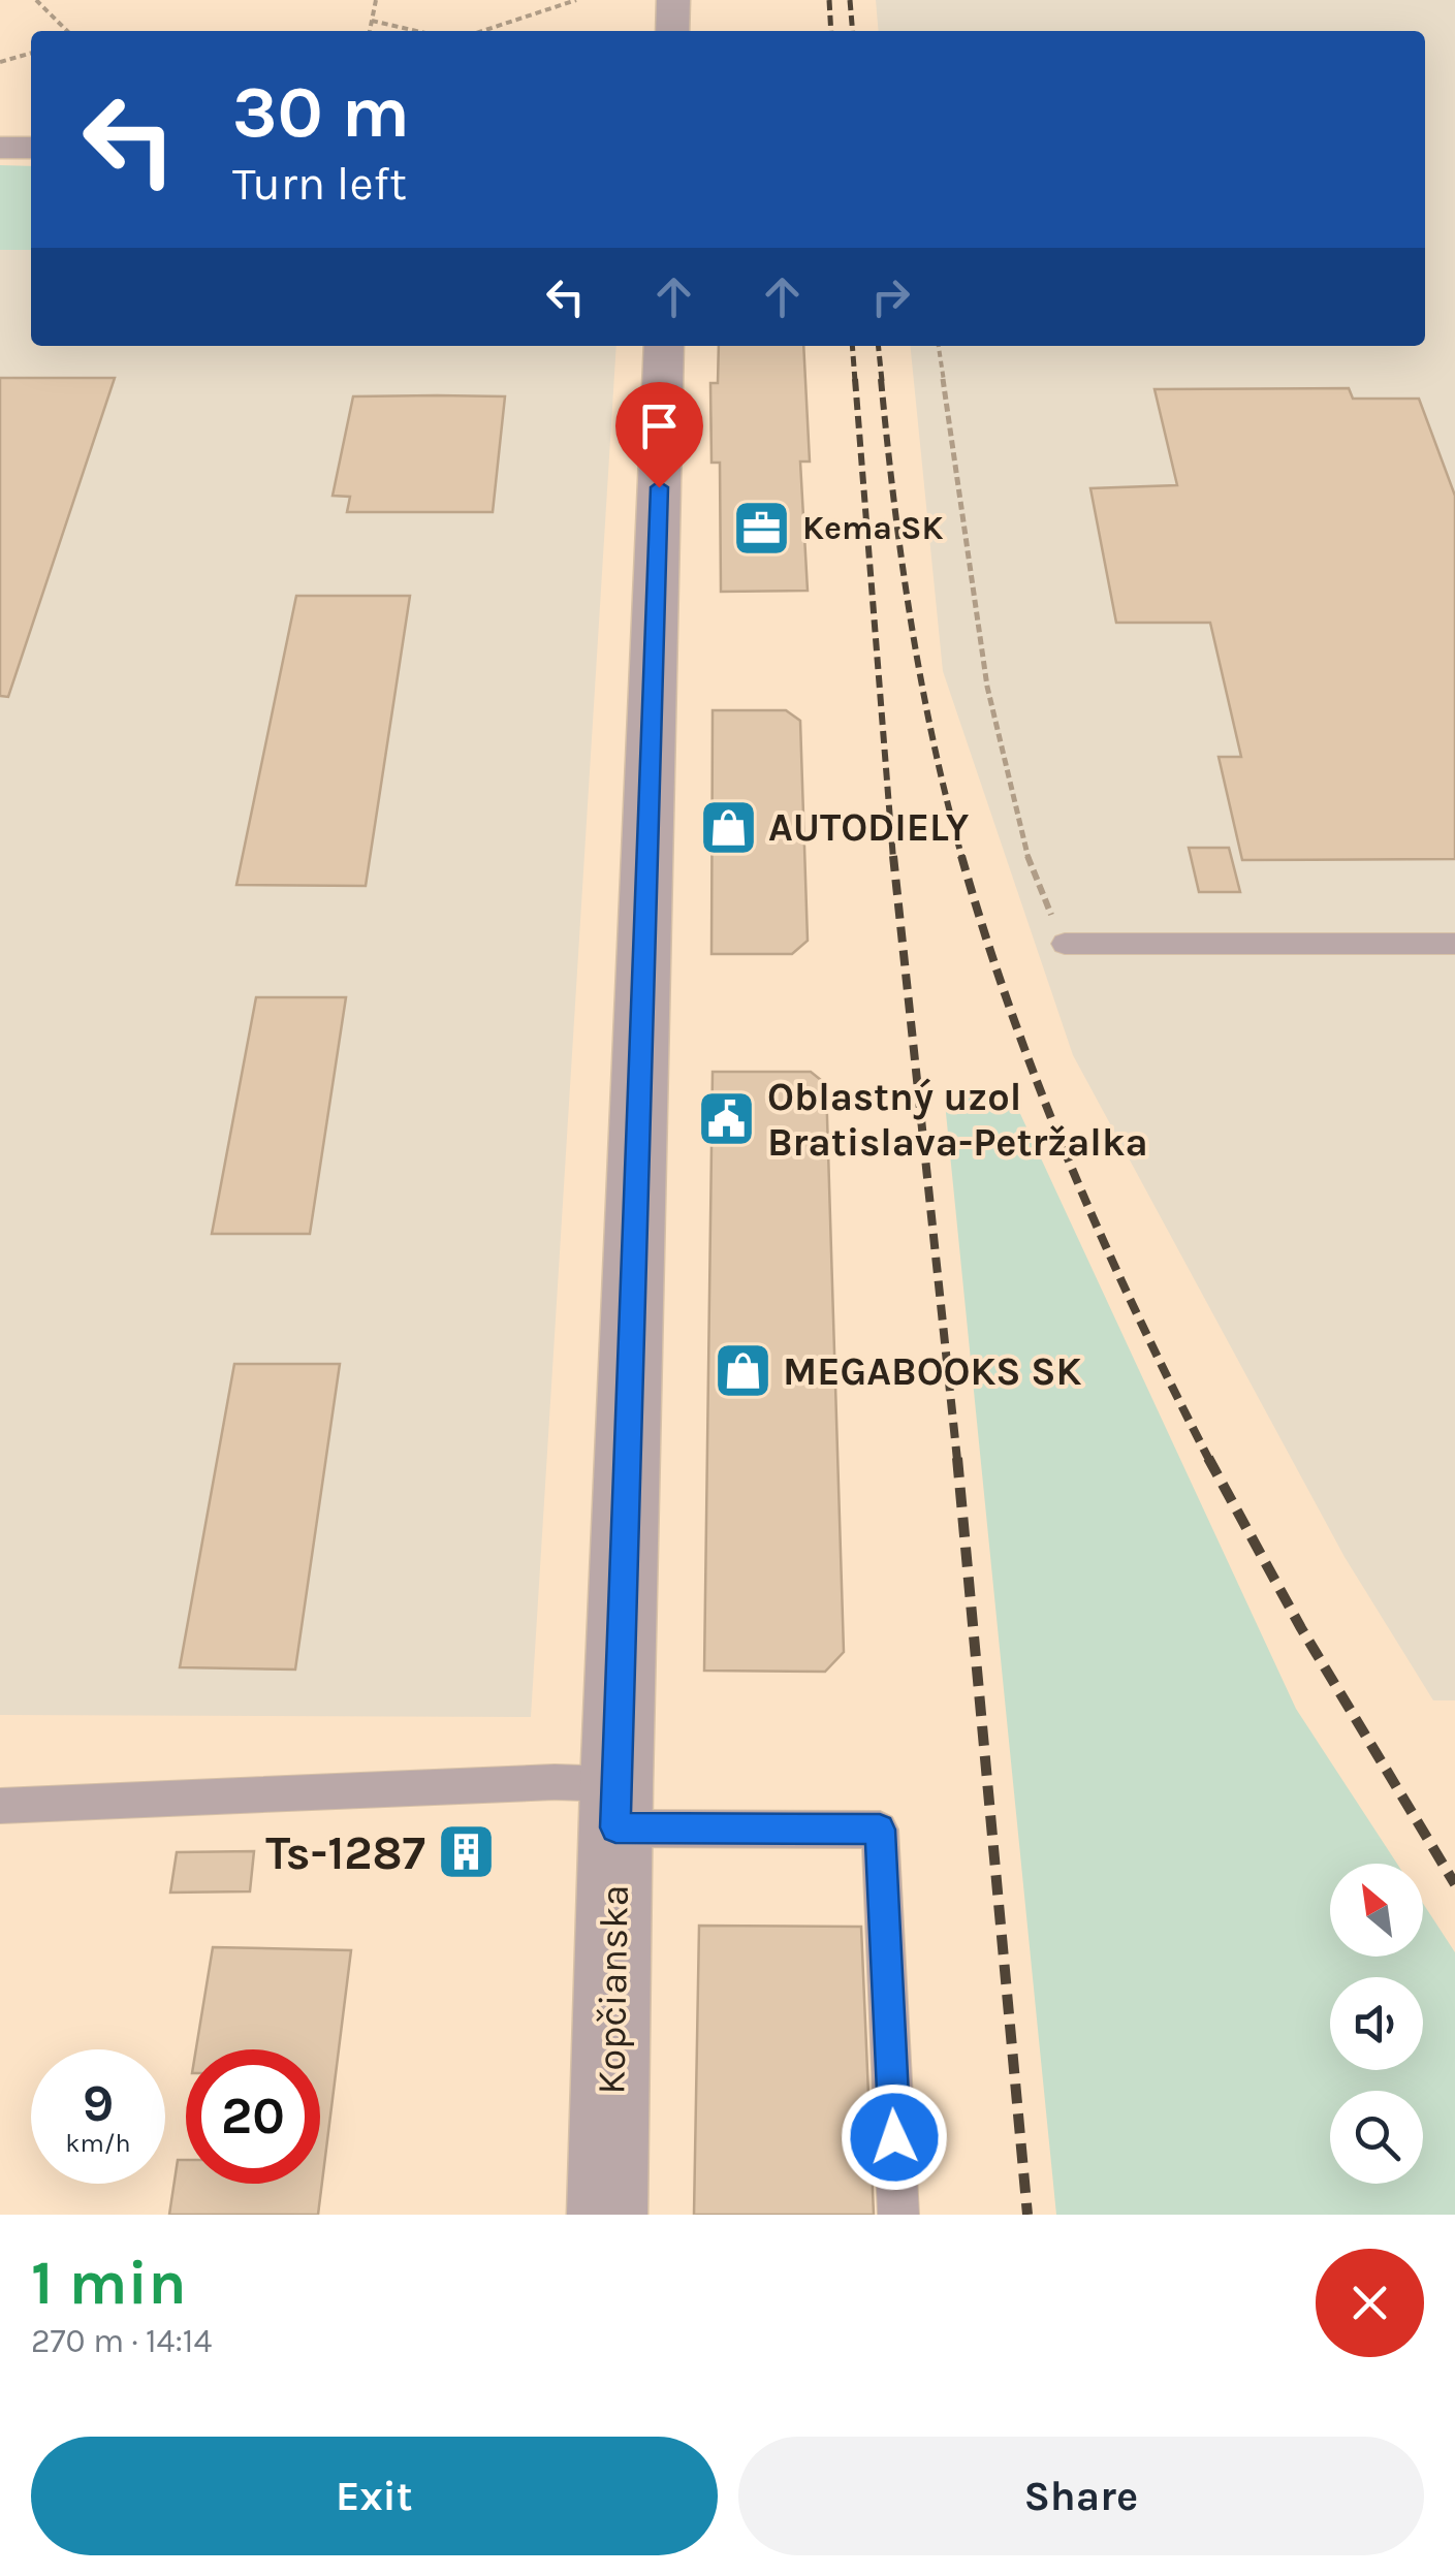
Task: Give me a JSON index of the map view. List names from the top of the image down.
{
  "streets": {
    "street": ["Kopčianska"]
  },
  "places": {
    "office": ["Kema SK"],
    "shop": ["AUTODIELY", "MEGABOOKS SK"],
    "public building": ["Oblastný uzol Bratislava-Petržalka"],
    "building": ["Ts-1287"]
  },
  "north": "top left",
  "page": {
    "turn": ["30 m", "Turn left"],
    "speed": "9 km/h",
    "limit": "20",
    "heading": ["1 min", "270 m · 14:14"],
    "buttons": ["Exit", "Share"]
  }
}
